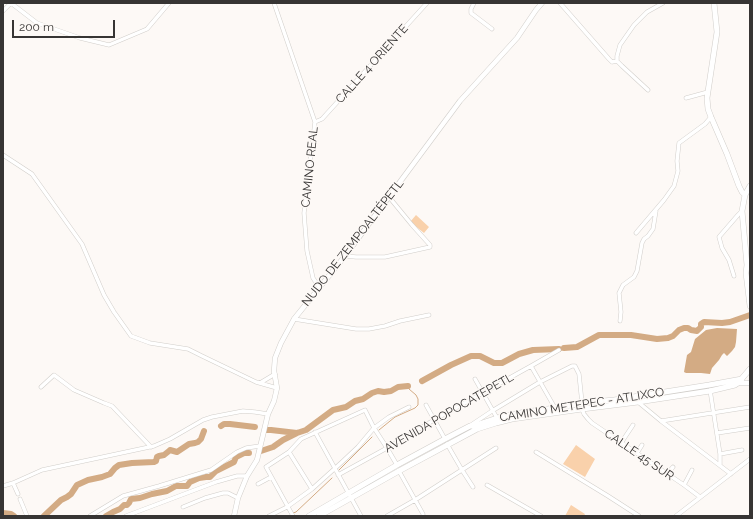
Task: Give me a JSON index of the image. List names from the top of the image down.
{
  "streets": {
    "main road": ["CAMINO METEPEC - ATLIXCO"],
    "street": [
      "CALLE 4 ORIENTE",
      "CAMINO REAL",
      "NUDO DE ZEMPOALTÉPETL",
      "AVENIDA POPOCATEPETL",
      "CALLE 45 SUR"
    ]
  },
  "crossings": [
    ["CALLE 4 ORIENTE", "CAMINO REAL"],
    ["CAMINO REAL", "NUDO DE ZEMPOALTÉPETL"],
    ["CAMINO METEPEC - ATLIXCO", "CALLE 45 SUR"]
  ],
  "scale_bar": "200 m"
}
